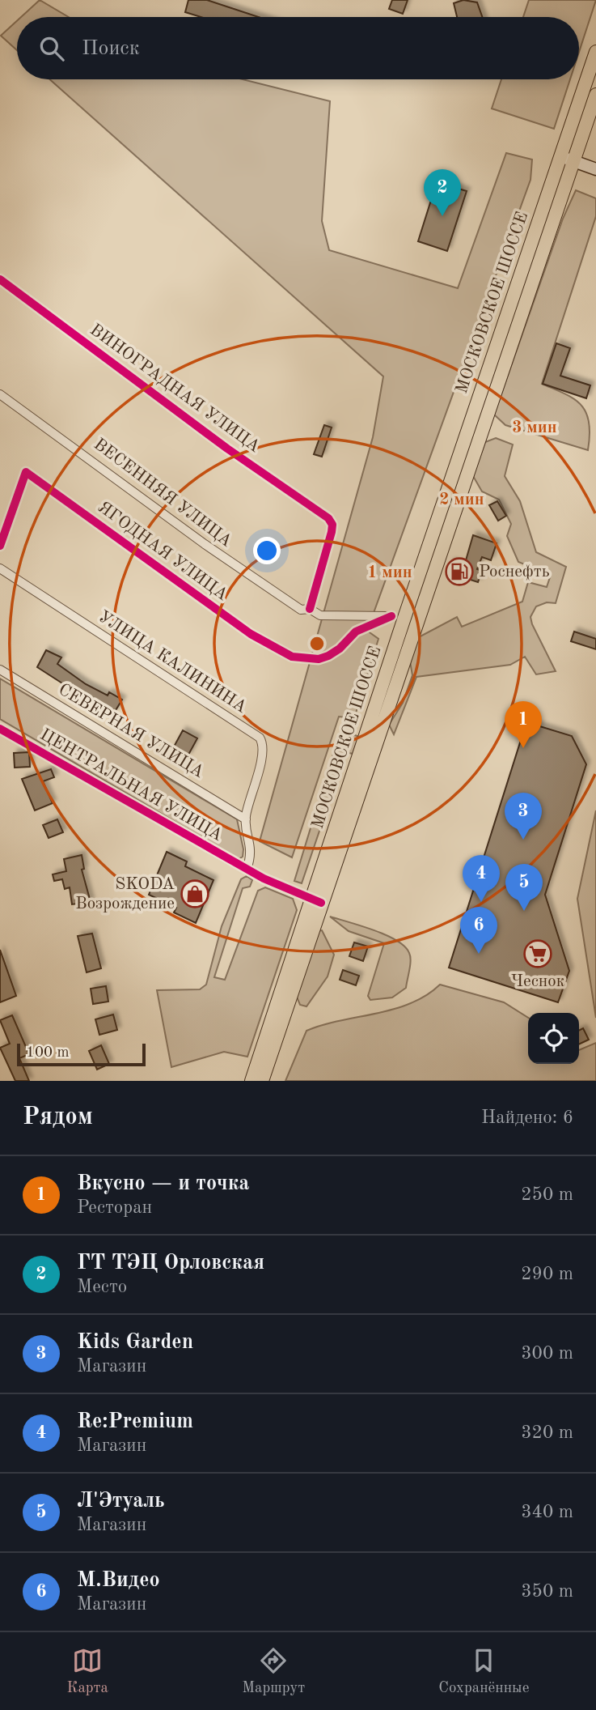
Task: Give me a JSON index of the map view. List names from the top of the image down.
{
  "streets": {
    "main road": ["МОСКОВСКОЕ ШОССЕ"],
    "street": [
      "ВИНОГРАДНАЯ УЛИЦА",
      "ВЕСЕННЯЯ УЛИЦА",
      "ЯГОДНАЯ УЛИЦА",
      "УЛИЦА КАЛИНИНА",
      "СЕВЕРНАЯ УЛИЦА",
      "ЦЕНТРАЛЬНАЯ УЛИЦА"
    ]
  },
  "crossings": [
    ["МОСКОВСКОЕ ШОССЕ", "ВЕСЕННЯЯ УЛИЦА"],
    ["МОСКОВСКОЕ ШОССЕ", "ЯГОДНАЯ УЛИЦА"],
    ["МОСКОВСКОЕ ШОССЕ", "ЦЕНТРАЛЬНАЯ УЛИЦА"],
    ["ВИНОГРАДНАЯ УЛИЦА", "ВЕСЕННЯЯ УЛИЦА"],
    ["ВЕСЕННЯЯ УЛИЦА", "ЯГОДНАЯ УЛИЦА"],
    ["УЛИЦА КАЛИНИНА", "СЕВЕРНАЯ УЛИЦА"]
  ],
  "places": {
    "fuel station": ["Роснефть"],
    "shop": ["SKODA Возрождение"],
    "supermarket": ["Чеснок"]
  },
  "scale_bar": "100 m",
  "page": {
    "search": "Поиск",
    "pins": [
      "2",
      "1",
      "3",
      "4",
      "5",
      "6"
    ],
    "scale": "100 m",
    "heading": ["Рядом", "Найдено: 6"],
    "list": [
      {
        "mark": "1",
        "name": "Вкусно — и точка",
        "note": "Ресторан",
        "value": "250 m"
      },
      {
        "mark": "2",
        "name": "ГТ ТЭЦ Орловская",
        "note": "Место",
        "value": "290 m"
      },
      {
        "mark": "3",
        "name": "Kids Garden",
        "note": "Магазин",
        "value": "300 m"
      },
      {
        "mark": "4",
        "name": "Re:Premium",
        "note": "Магазин",
        "value": "320 m"
      },
      {
        "mark": "5",
        "name": "Л'Этуаль",
        "note": "Магазин",
        "value": "340 m"
      },
      {
        "mark": "6",
        "name": "М.Видео",
        "note": "Магазин",
        "value": "350 m"
      }
    ],
    "nav": ["Карта", "Маршрут", "Сохранённые"]
  },
  "rings": ["3 мин", "2 мин", "1 мин"]
}
